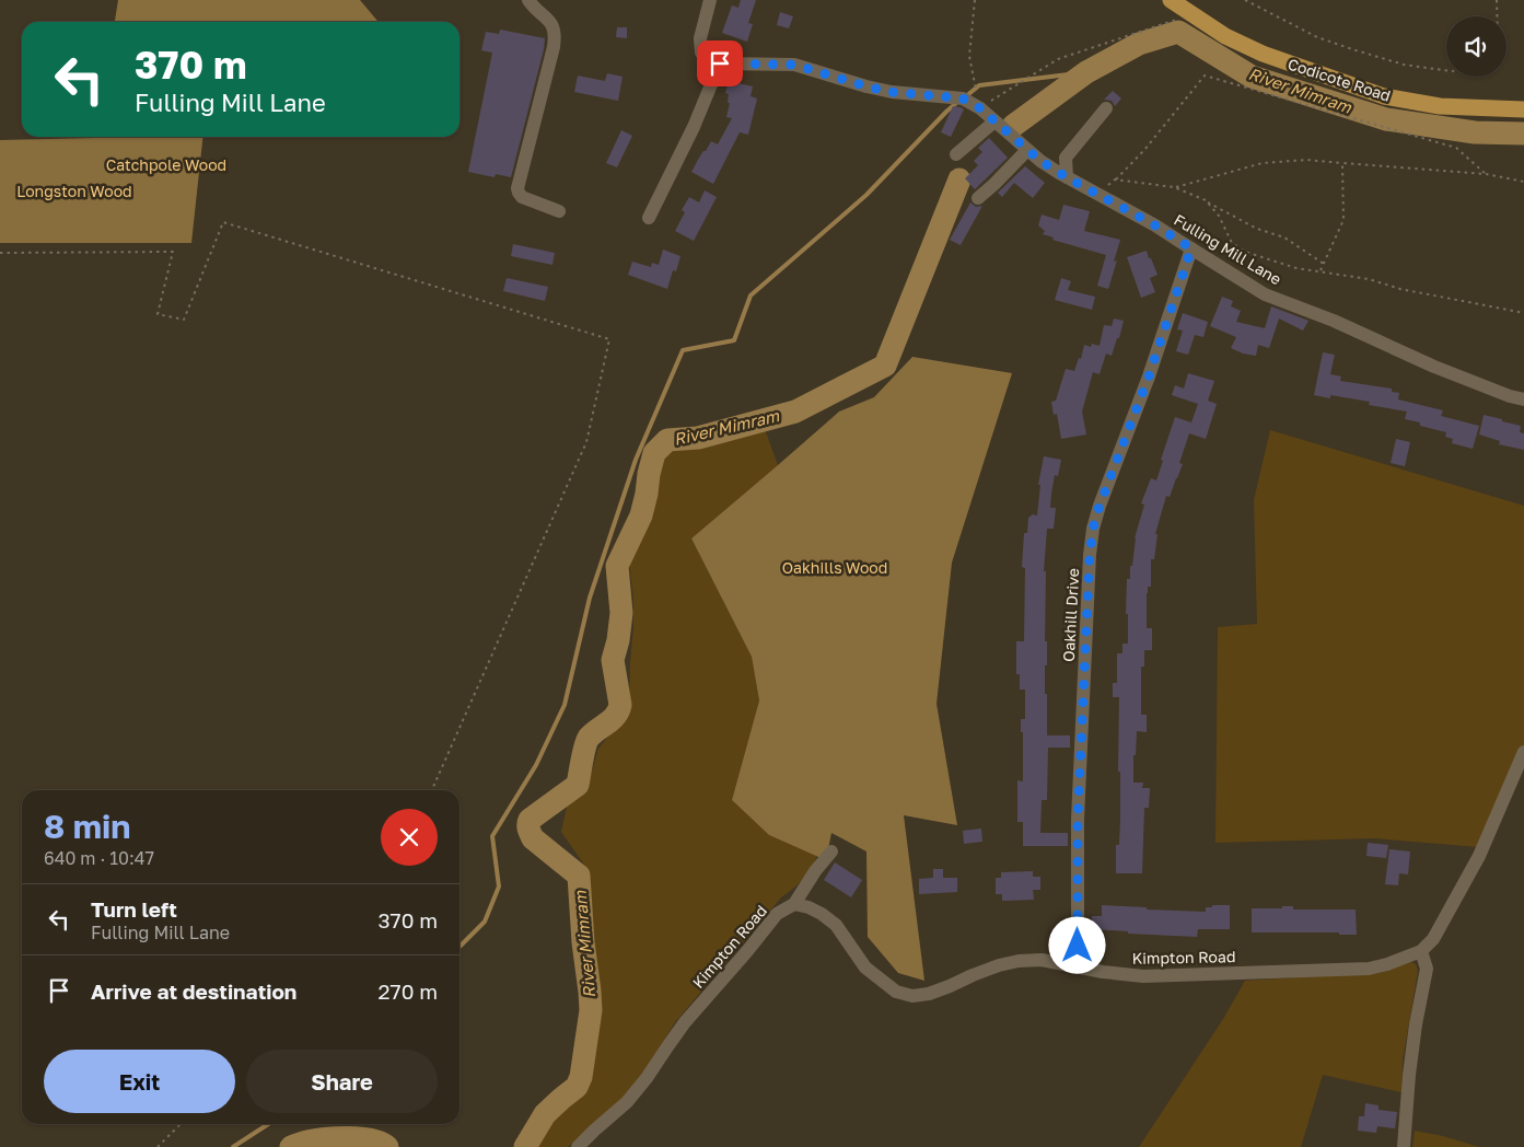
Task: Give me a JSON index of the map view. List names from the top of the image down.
{
  "streets": {
    "main road": ["Codicote Road"],
    "street": ["Fulling Mill Lane", "Oakhill Drive", "Kimpton Road"]
  },
  "crossings": [
    ["Fulling Mill Lane", "Oakhill Drive"],
    ["Oakhill Drive", "Kimpton Road"]
  ],
  "water": ["River Mimram"],
  "parks": ["Catchpole Wood", "Longston Wood", "Oakhills Wood"],
  "page": {
    "turn": ["370 m", "Fulling Mill Lane"],
    "heading": ["8 min", "640 m · 10:47"],
    "list": [
      {
        "name": "Turn left",
        "note": "Fulling Mill Lane",
        "value": "370 m"
      },
      {
        "name": "Arrive at destination",
        "value": "270 m"
      }
    ],
    "buttons": ["Exit", "Share"]
  }
}
